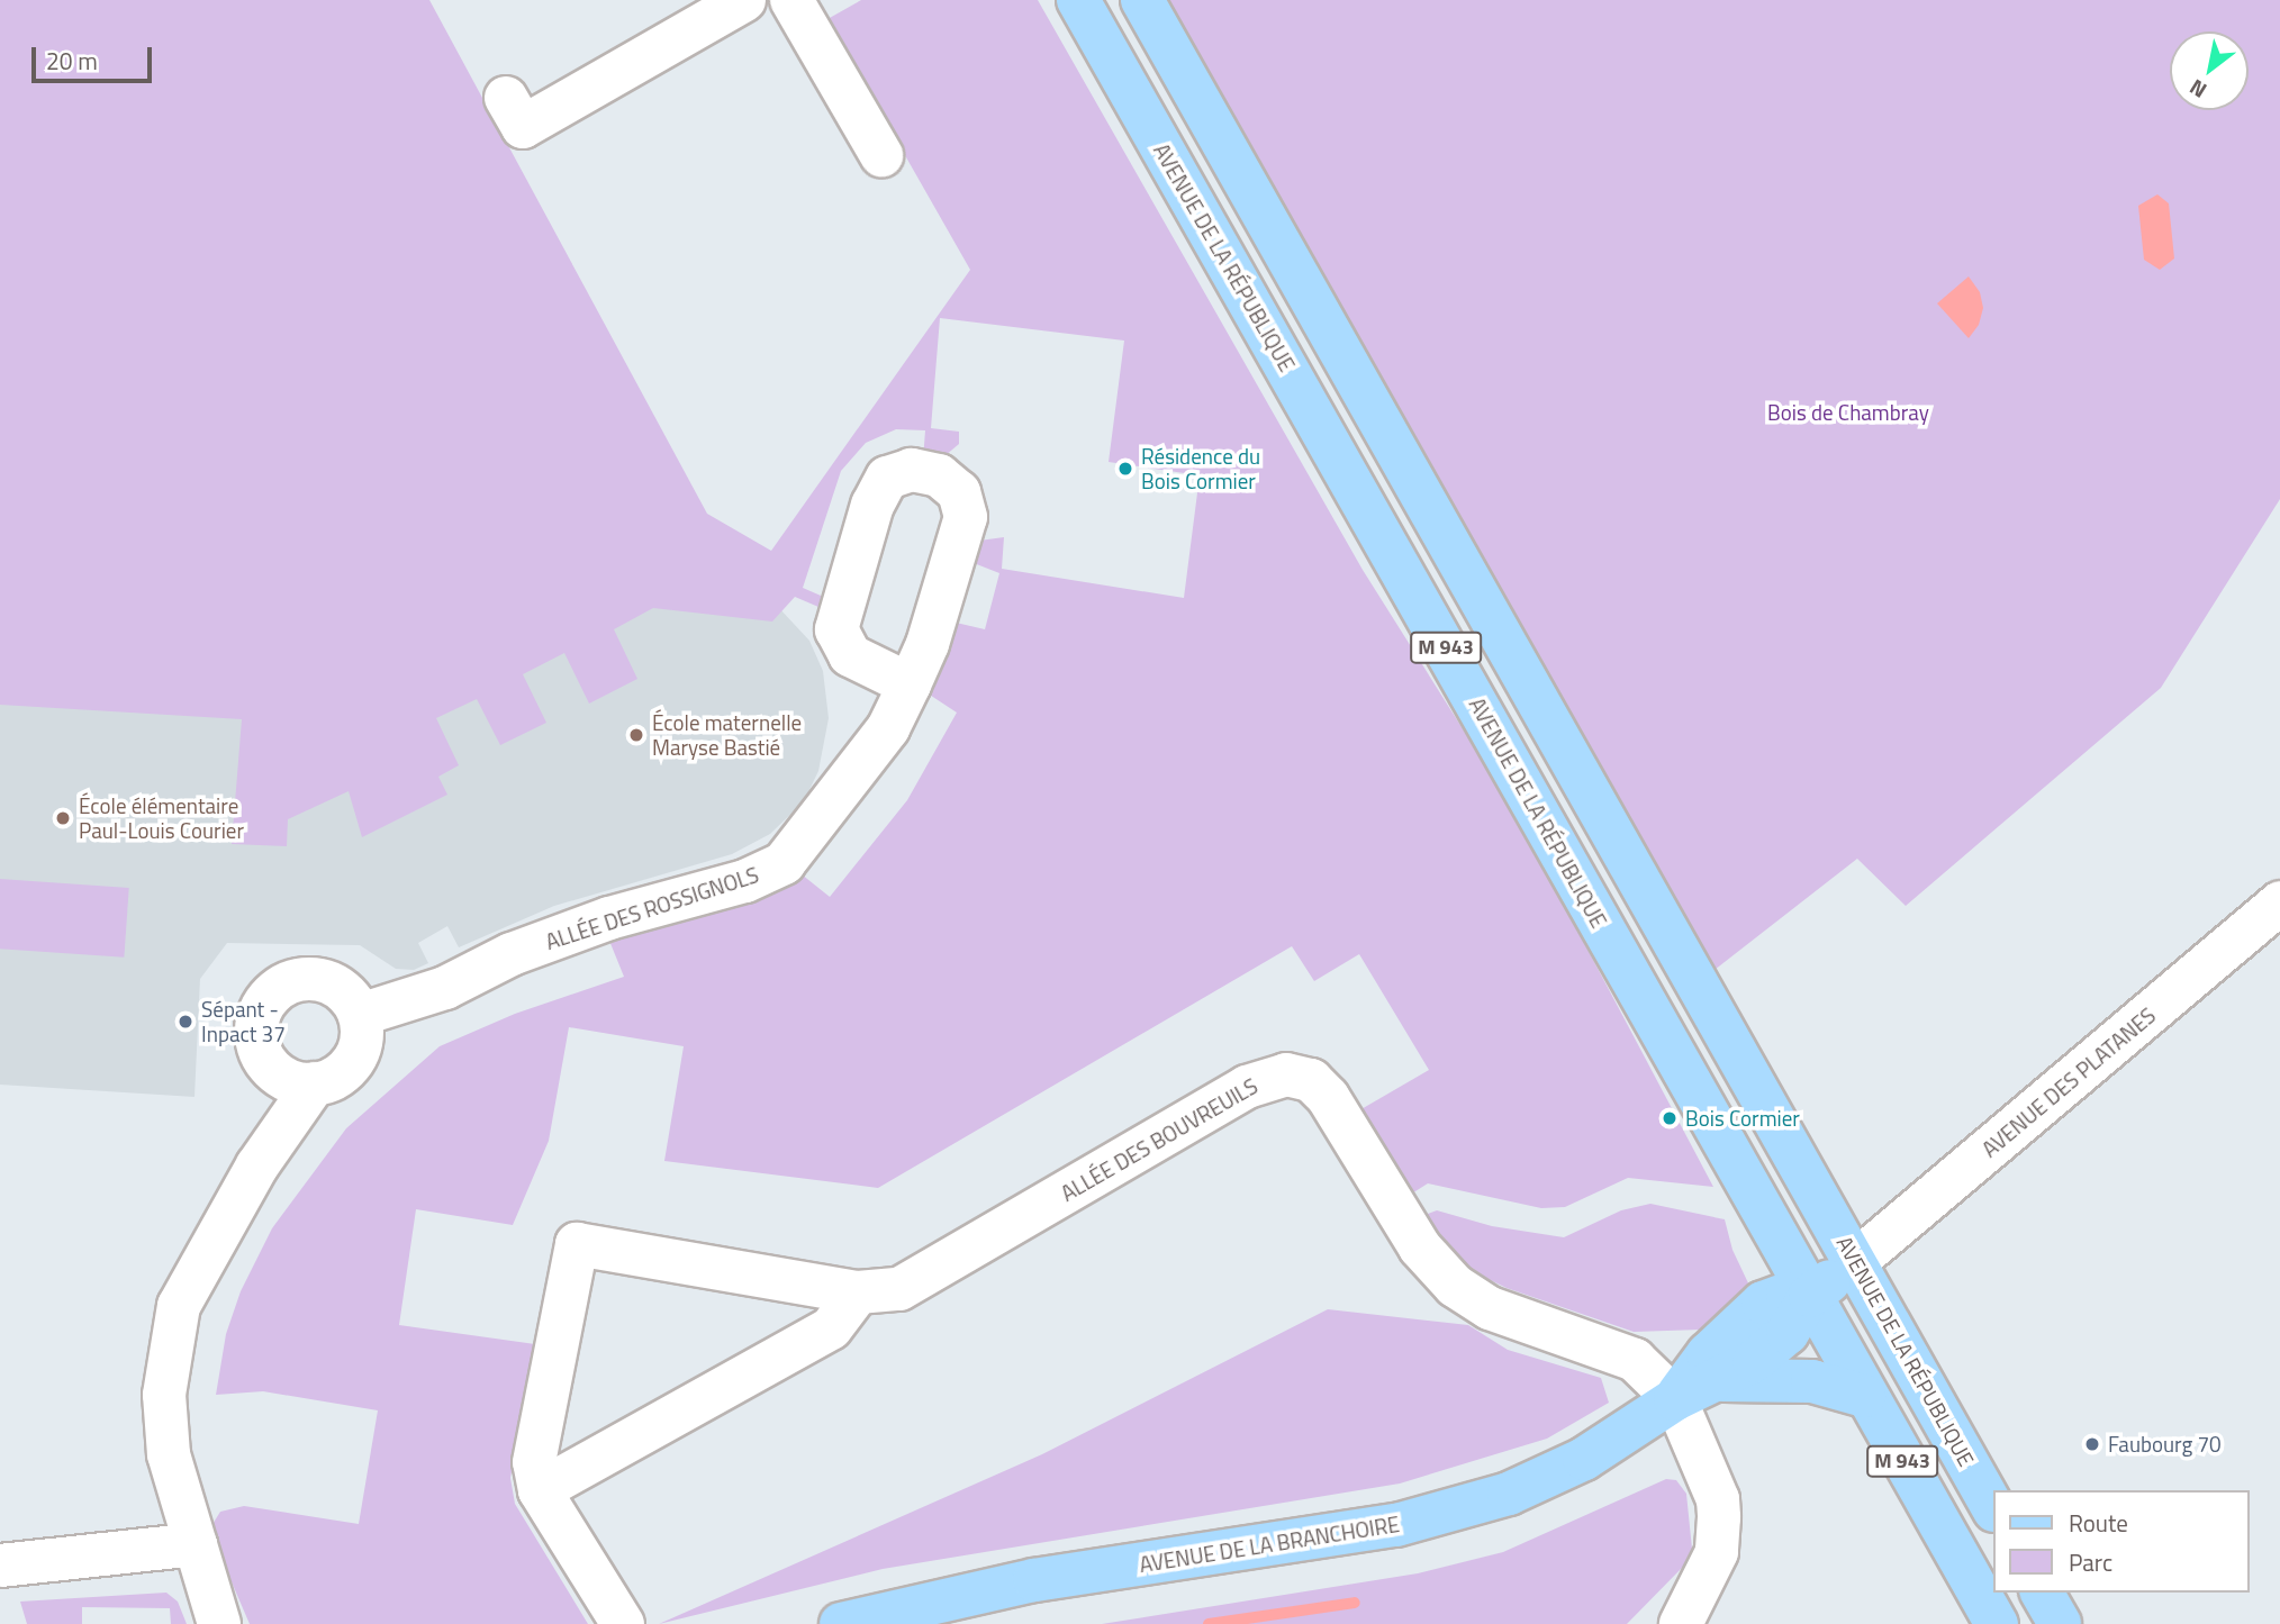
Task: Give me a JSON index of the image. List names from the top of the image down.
{
  "streets": {
    "main road": ["AVENUE DE LA RÉPUBLIQUE", "M 943", "AVENUE DE LA BRANCHOIRE"],
    "street": ["ALLÉE DES ROSSIGNOLS", "AVENUE DES PLATANES", "ALLÉE DES BOUVREUILS"]
  },
  "crossings": [
    ["AVENUE DE LA RÉPUBLIQUE", "AVENUE DES PLATANES"],
    ["AVENUE DE LA RÉPUBLIQUE", "AVENUE DE LA BRANCHOIRE"],
    ["ALLÉE DES BOUVREUILS", "AVENUE DE LA BRANCHOIRE"]
  ],
  "parks": ["Bois de Chambray"],
  "places": [
    "Résidence du Bois Cormier",
    "École maternelle Maryse Bastié",
    "École élémentaire Paul-Louis Courier",
    "Sépant - Inpact 37",
    "Bois Cormier",
    "Faubourg 70"
  ],
  "legend": ["Route", "Parc"],
  "scale_bar": "20 m",
  "north": "bottom left"
}
